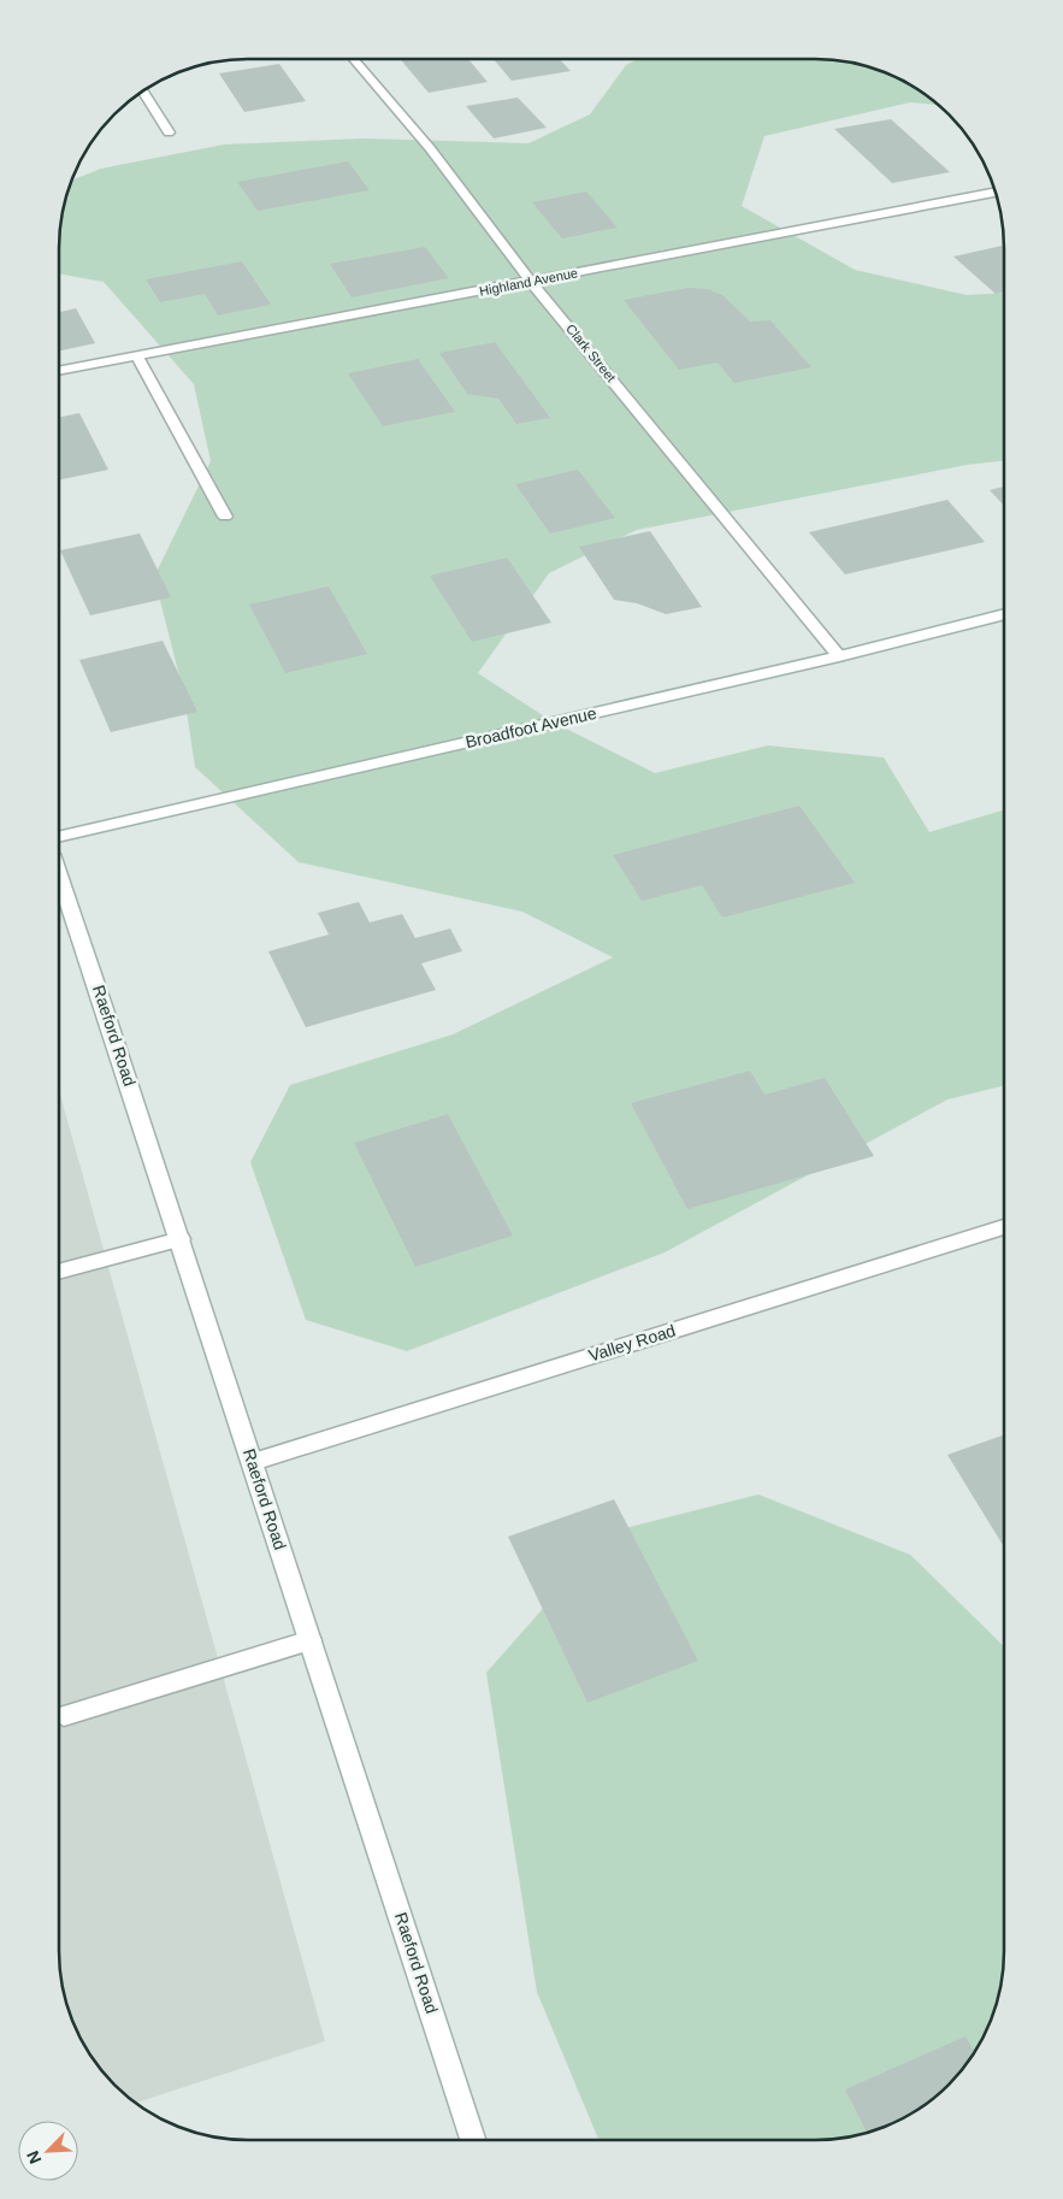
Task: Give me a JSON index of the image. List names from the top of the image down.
{
  "streets": {
    "street": [
      "Highland Avenue",
      "Clark Street",
      "Broadfoot Avenue",
      "Raeford Road",
      "Valley Road"
    ]
  },
  "crossings": [
    ["Highland Avenue", "Clark Street"],
    ["Clark Street", "Broadfoot Avenue"],
    ["Raeford Road", "Valley Road"]
  ],
  "north": "bottom left"
}
